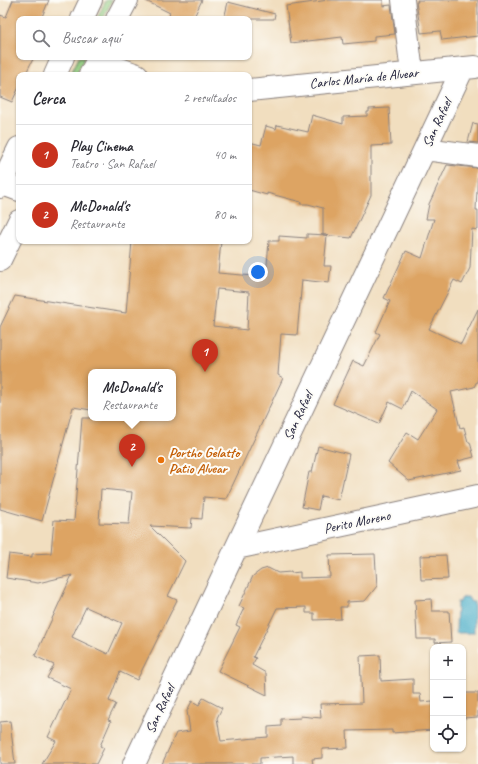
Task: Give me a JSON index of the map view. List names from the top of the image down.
{
  "streets": {
    "street": ["Carlos María de Alvear", "San Rafael", "Perito Moreno"]
  },
  "crossings": [
    ["Carlos María de Alvear", "San Rafael"],
    ["San Rafael", "Perito Moreno"]
  ],
  "places": ["Portho Gelatto Patio Alvear"],
  "page": {
    "search": "Buscar aquí",
    "heading": ["Cerca", "2 resultados"],
    "list": [
      {
        "mark": "1",
        "name": "Play Cinema",
        "note": "Teatro · San Rafael",
        "value": "40 m"
      },
      {
        "mark": "2",
        "name": "McDonald's",
        "note": "Restaurante",
        "value": "80 m"
      }
    ],
    "pins": ["1", "2"],
    "popup": ["McDonald's", "Restaurante"],
    "map_buttons": ["+", "−"]
  }
}
